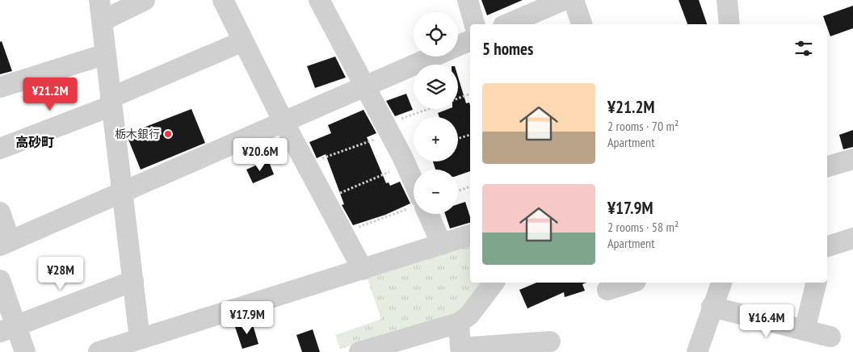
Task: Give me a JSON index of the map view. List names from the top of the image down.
{
  "districts": ["高砂町"],
  "places": ["栃木銀行"],
  "page": {
    "map_buttons": ["+", "−"],
    "heading": "5 homes",
    "list": [
      {
        "name": "¥21.2M",
        "note": "2 rooms · 70 m² · Apartment"
      },
      {
        "name": "¥17.9M",
        "note": "2 rooms · 58 m² · Apartment"
      }
    ],
    "price": [
      "¥21.2M",
      "¥20.6M",
      "¥28M",
      "¥17.9M",
      "¥16.4M"
    ]
  }
}
